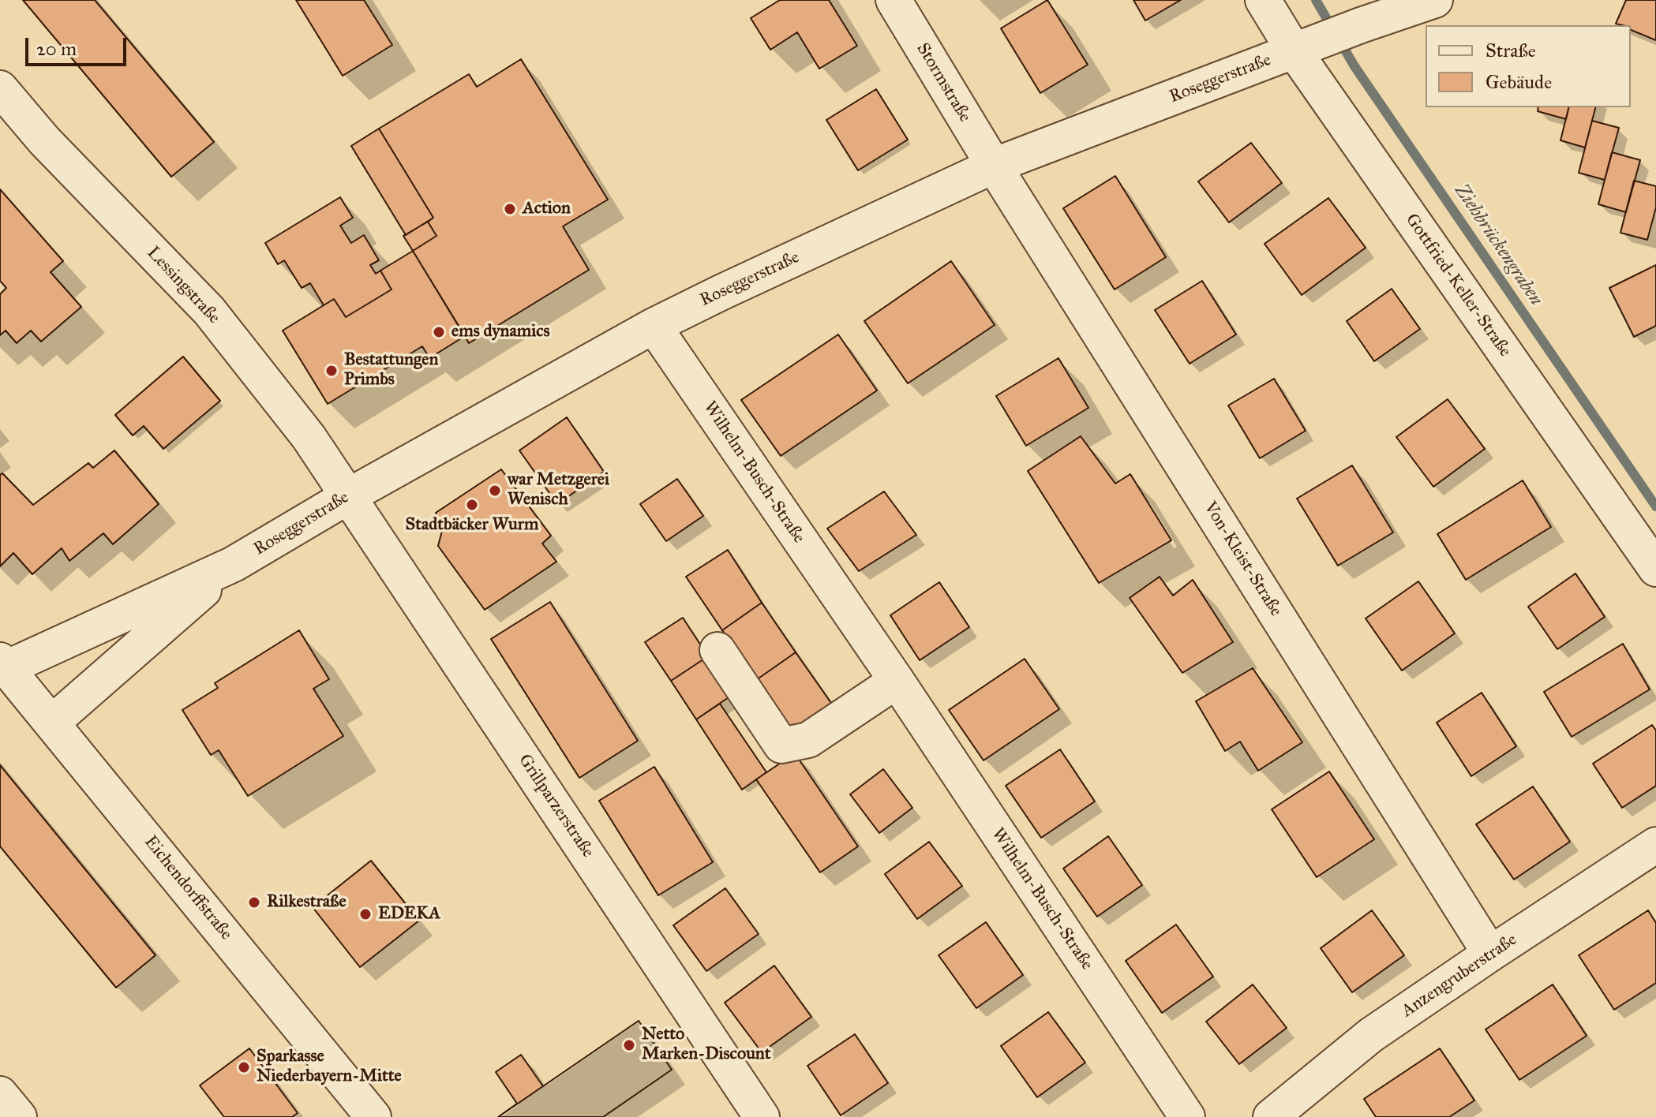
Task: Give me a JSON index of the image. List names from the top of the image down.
{
  "streets": {
    "street": [
      "Roseggerstraße",
      "Stormstraße",
      "Lessingstraße",
      "Gottfried-Keller-Straße",
      "Wilhelm-Busch-Straße",
      "Von-Kleist-Straße",
      "Grillparzerstraße",
      "Eichendorffstraße",
      "Anzengruberstraße"
    ]
  },
  "crossings": [
    ["Roseggerstraße", "Stormstraße"],
    ["Roseggerstraße", "Lessingstraße"],
    ["Roseggerstraße", "Gottfried-Keller-Straße"],
    ["Roseggerstraße", "Wilhelm-Busch-Straße"],
    ["Roseggerstraße", "Von-Kleist-Straße"],
    ["Roseggerstraße", "Grillparzerstraße"],
    ["Roseggerstraße", "Eichendorffstraße"],
    ["Stormstraße", "Von-Kleist-Straße"],
    ["Lessingstraße", "Grillparzerstraße"],
    ["Von-Kleist-Straße", "Anzengruberstraße"]
  ],
  "water": ["Ziehbrückengraben"],
  "places": [
    "Action",
    "ems dynamics",
    "Bestattungen Primbs",
    "war Metzgerei Wenisch",
    "Stadtbäcker Wurm",
    "Rilkestraße",
    "EDEKA",
    "Netto Marken-Discount",
    "Sparkasse Niederbayern-Mitte"
  ],
  "legend": ["Straße", "Gebäude"],
  "scale_bar": "20 m"
}
